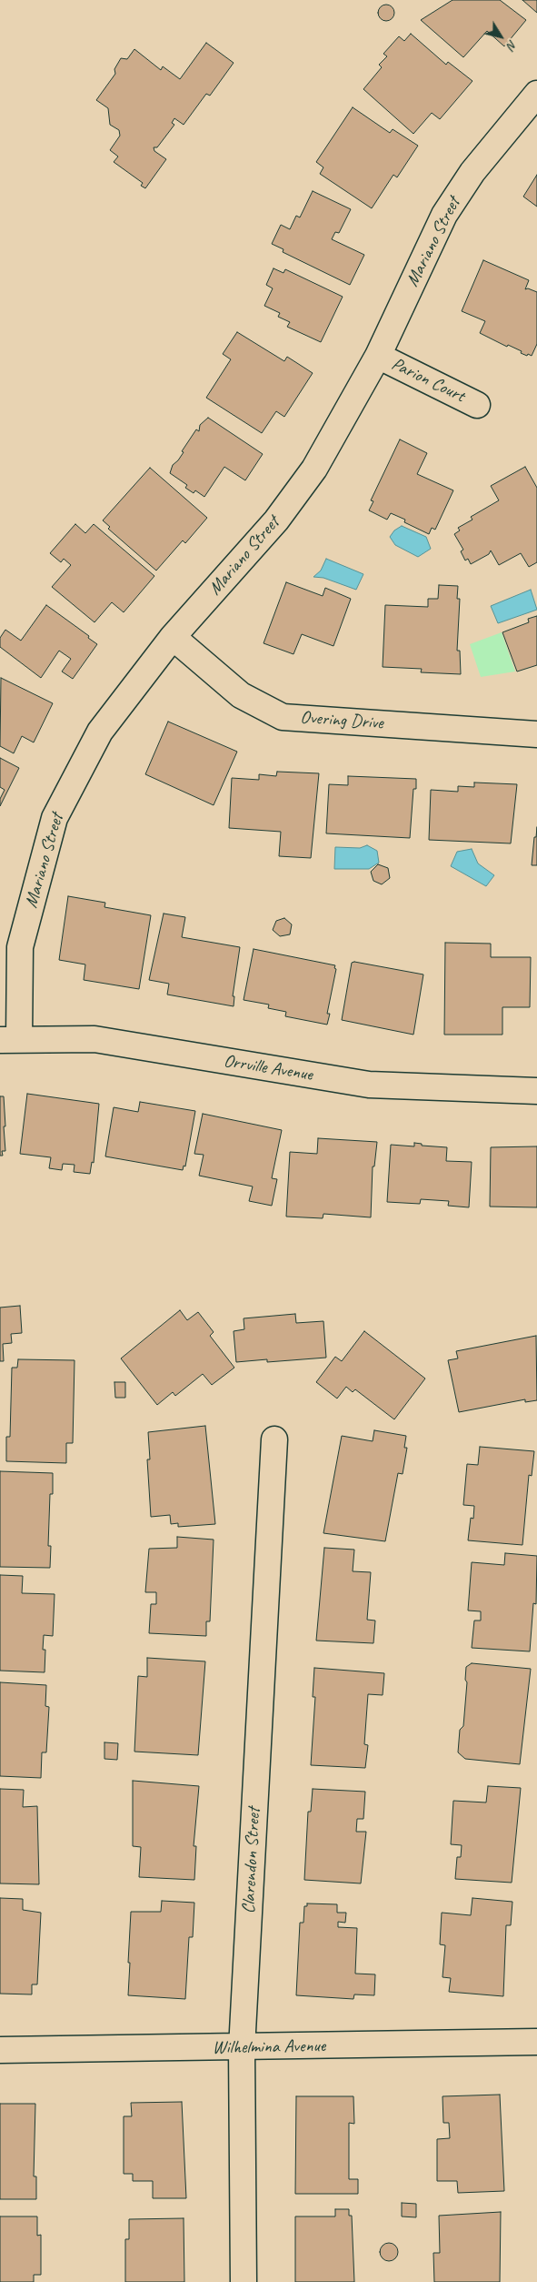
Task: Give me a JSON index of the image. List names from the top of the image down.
{
  "streets": {
    "street": [
      "Mariano Street",
      "Parion Court",
      "Overing Drive",
      "Orrville Avenue",
      "Clarendon Street",
      "Wilhelmina Avenue"
    ]
  },
  "crossings": [
    ["Mariano Street", "Parion Court"],
    ["Mariano Street", "Overing Drive"],
    ["Mariano Street", "Orrville Avenue"],
    ["Clarendon Street", "Wilhelmina Avenue"]
  ],
  "north": "bottom right"
}
